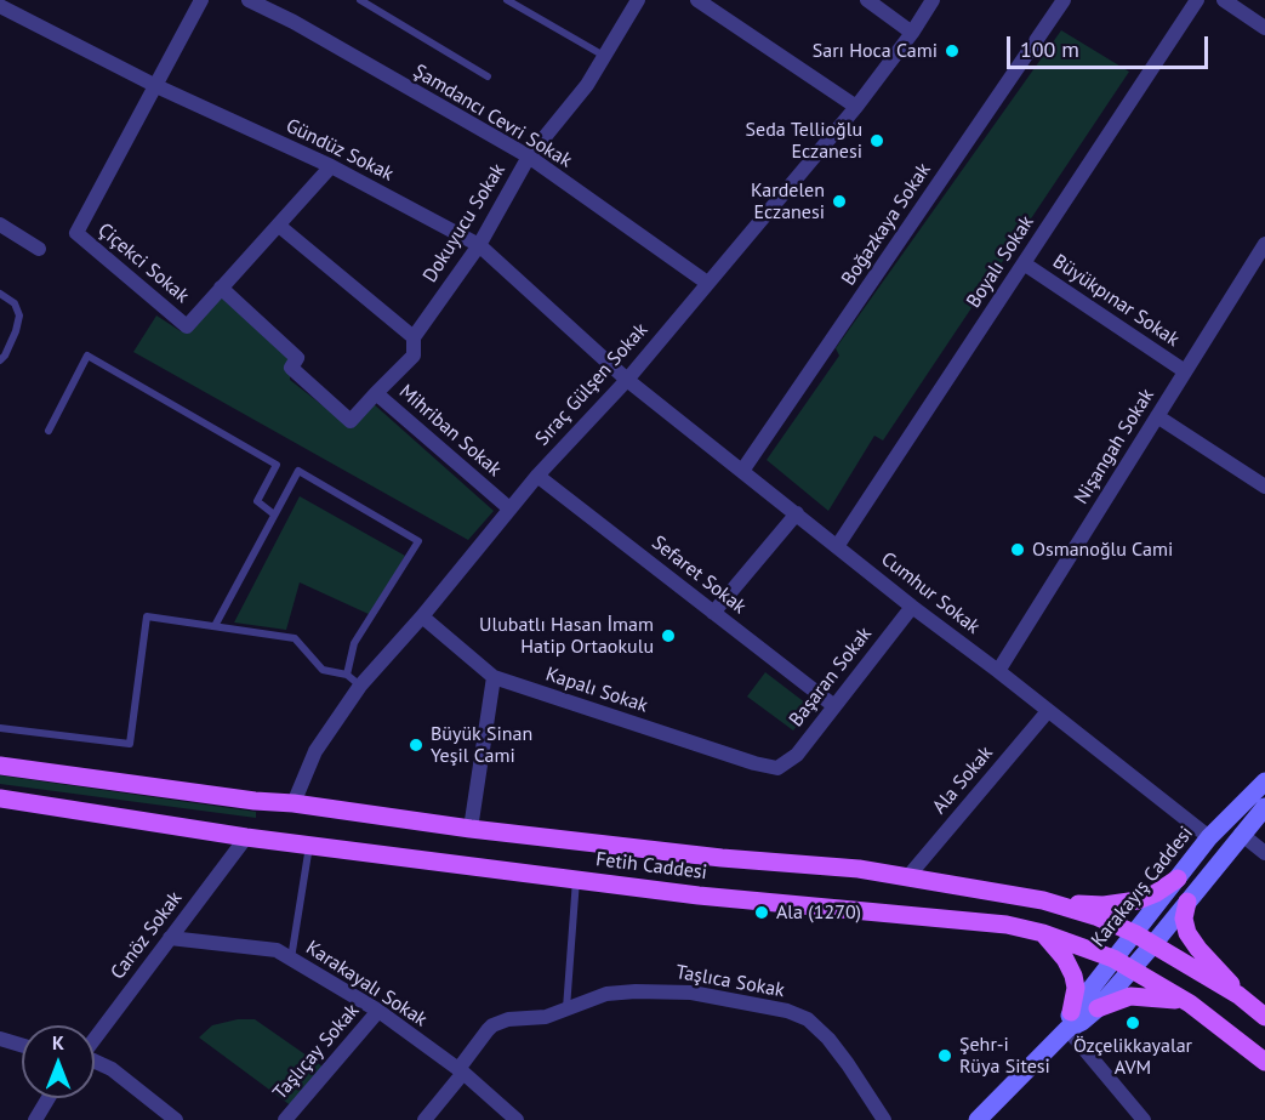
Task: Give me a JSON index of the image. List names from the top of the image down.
{
  "streets": {
    "main road": ["Fetih Caddesi", "Karakayış Caddesi"],
    "street": [
      "Şamdancı Cevri Sokak",
      "Gündüz Sokak",
      "Dokuyucu Sokak",
      "Boğazkaya Sokak",
      "Boyalı Sokak",
      "Çiçekci Sokak",
      "Büyükpınar Sokak",
      "Sıraç Gülşen Sokak",
      "Mihriban Sokak",
      "Nişangah Sokak",
      "Sefaret Sokak",
      "Cumhur Sokak",
      "Başaran Sokak",
      "Kapalı Sokak",
      "Ala Sokak",
      "Canöz Sokak",
      "Taşlıca Sokak",
      "Karakayalı Sokak",
      "Taşlıçay Sokak"
    ]
  },
  "crossings": [
    ["Şamdancı Cevri Sokak", "Dokuyucu Sokak"],
    ["Şamdancı Cevri Sokak", "Sıraç Gülşen Sokak"],
    ["Gündüz Sokak", "Dokuyucu Sokak"],
    ["Gündüz Sokak", "Çiçekci Sokak"],
    ["Gündüz Sokak", "Sıraç Gülşen Sokak"],
    ["Gündüz Sokak", "Cumhur Sokak"],
    ["Dokuyucu Sokak", "Mihriban Sokak"],
    ["Boğazkaya Sokak", "Cumhur Sokak"],
    ["Boyalı Sokak", "Büyükpınar Sokak"],
    ["Boyalı Sokak", "Cumhur Sokak"],
    ["Çiçekci Sokak", "Mihriban Sokak"],
    ["Büyükpınar Sokak", "Nişangah Sokak"],
    ["Sıraç Gülşen Sokak", "Mihriban Sokak"],
    ["Sıraç Gülşen Sokak", "Sefaret Sokak"],
    ["Sıraç Gülşen Sokak", "Cumhur Sokak"],
    ["Sıraç Gülşen Sokak", "Kapalı Sokak"],
    ["Sıraç Gülşen Sokak", "Fetih Caddesi"],
    ["Nişangah Sokak", "Cumhur Sokak"],
    ["Sefaret Sokak", "Başaran Sokak"],
    ["Cumhur Sokak", "Başaran Sokak"],
    ["Cumhur Sokak", "Ala Sokak"],
    ["Cumhur Sokak", "Karakayış Caddesi"],
    ["Başaran Sokak", "Kapalı Sokak"],
    ["Ala Sokak", "Fetih Caddesi"],
    ["Fetih Caddesi", "Karakayış Caddesi"],
    ["Fetih Caddesi", "Canöz Sokak"],
    ["Canöz Sokak", "Karakayalı Sokak"],
    ["Taşlıca Sokak", "Karakayalı Sokak"],
    ["Karakayalı Sokak", "Taşlıçay Sokak"]
  ],
  "places": [
    "Sarı Hoca Cami",
    "Seda Tellioğlu Eczanesi",
    "Kardelen Eczanesi",
    "Osmanoğlu Cami",
    "Ulubatlı Hasan İmam Hatip Ortaokulu",
    "Büyük Sinan Yeşil Cami",
    "Ala (1270)",
    "Özçelikkayalar AVM",
    "Şehr-i Rüya Sitesi"
  ],
  "scale_bar": "100 m",
  "north": "top"
}
